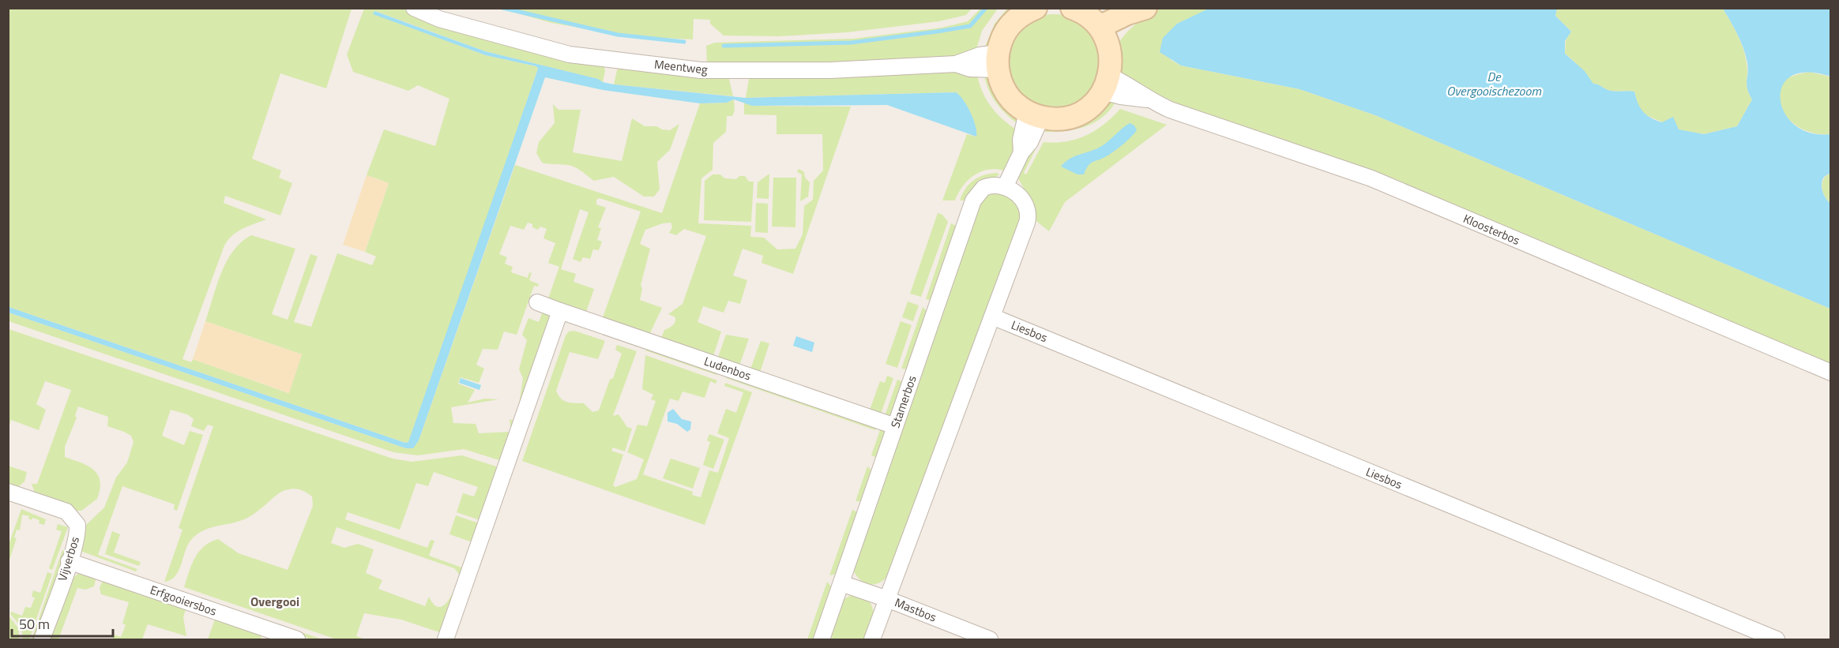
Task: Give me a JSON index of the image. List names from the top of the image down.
{
  "streets": {
    "street": [
      "Meentweg",
      "Kloosterbos",
      "Liesbos",
      "Ludenbos",
      "Stamerbos",
      "Vijverbos",
      "Erfgooiersbos",
      "Mastbos"
    ]
  },
  "crossings": [
    ["Ludenbos", "Stamerbos"],
    ["Stamerbos", "Mastbos"],
    ["Vijverbos", "Erfgooiersbos"]
  ],
  "districts": ["Overgooi"],
  "water": ["De Overgooischezoom"],
  "scale_bar": "50 m"
}
